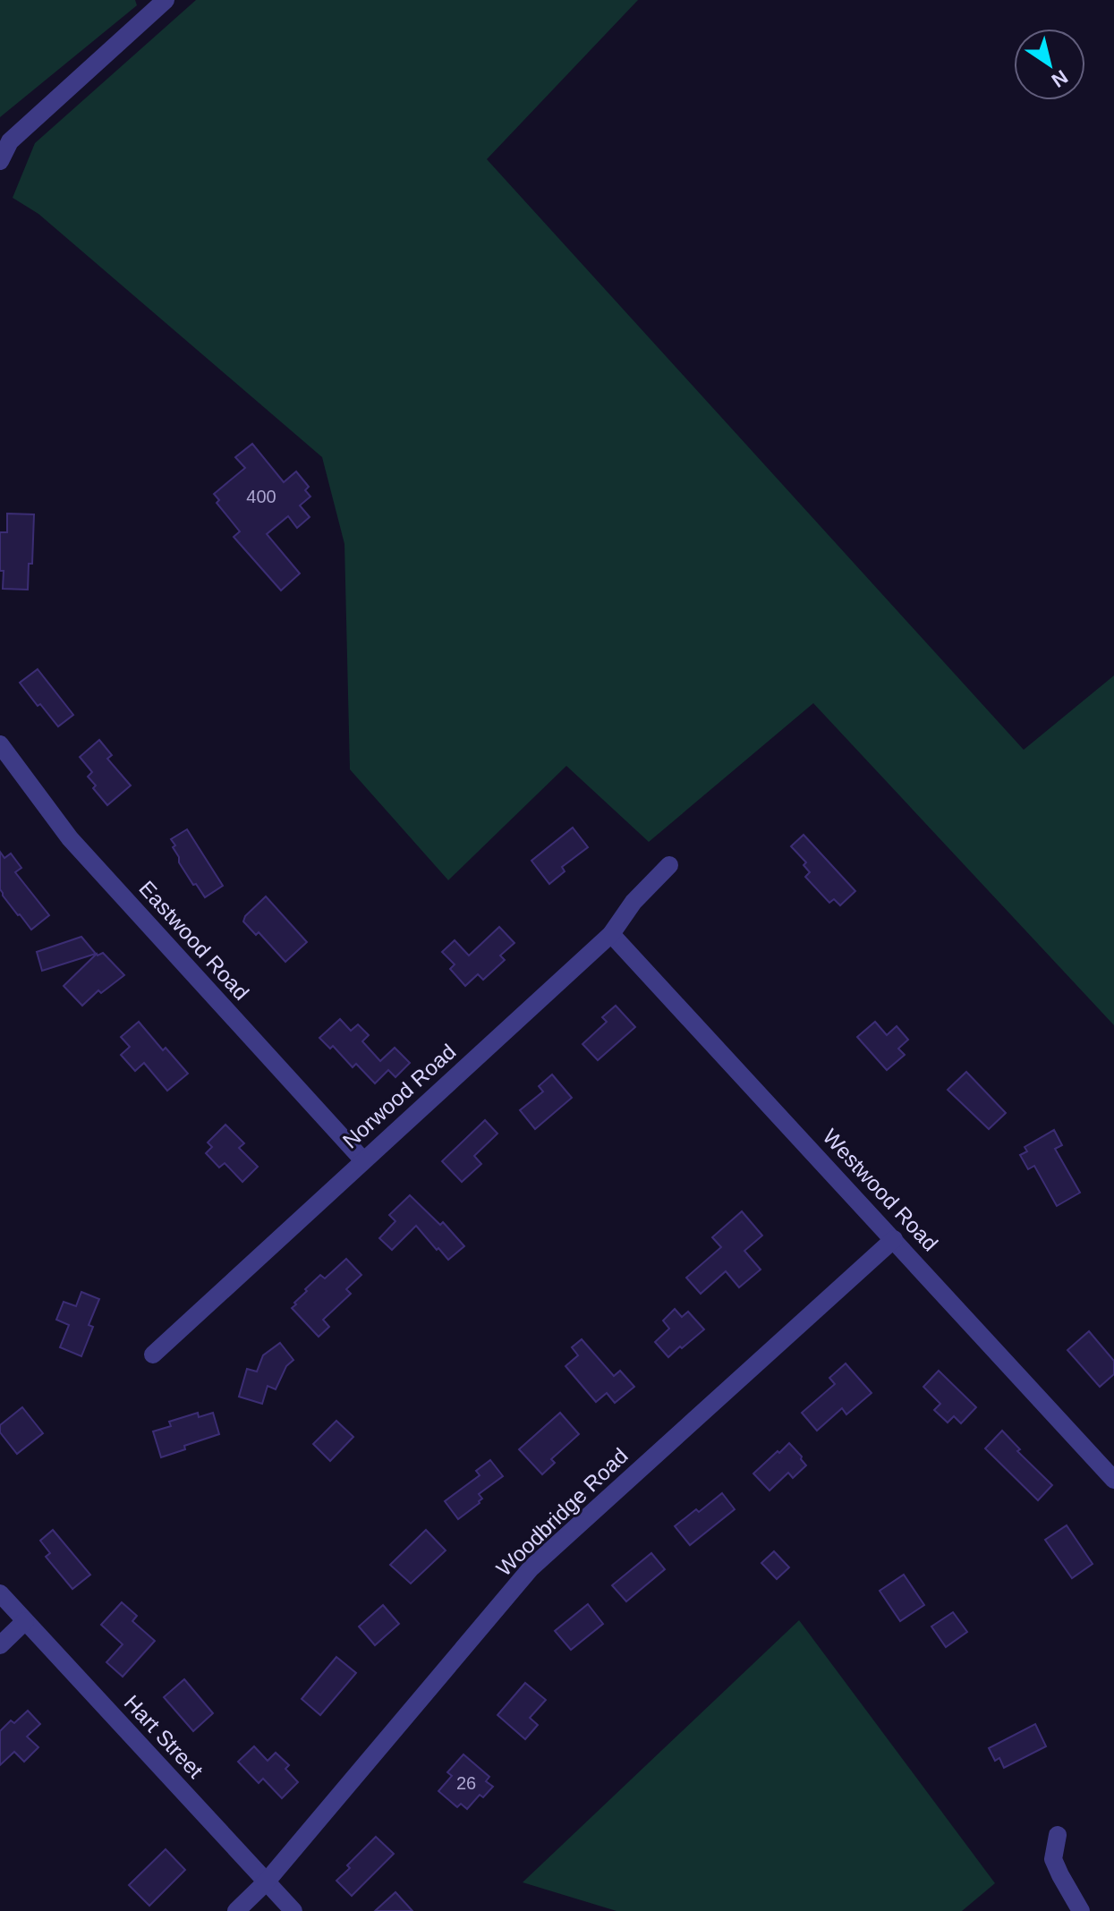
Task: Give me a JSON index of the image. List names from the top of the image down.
{
  "streets": {
    "street": [
      "Eastwood Road",
      "Norwood Road",
      "Westwood Road",
      "Woodbridge Road",
      "Hart Street"
    ]
  },
  "crossings": [
    ["Eastwood Road", "Norwood Road"],
    ["Norwood Road", "Westwood Road"],
    ["Westwood Road", "Woodbridge Road"],
    ["Woodbridge Road", "Hart Street"]
  ],
  "house_numbers": ["400", "26"],
  "north": "bottom right"
}
